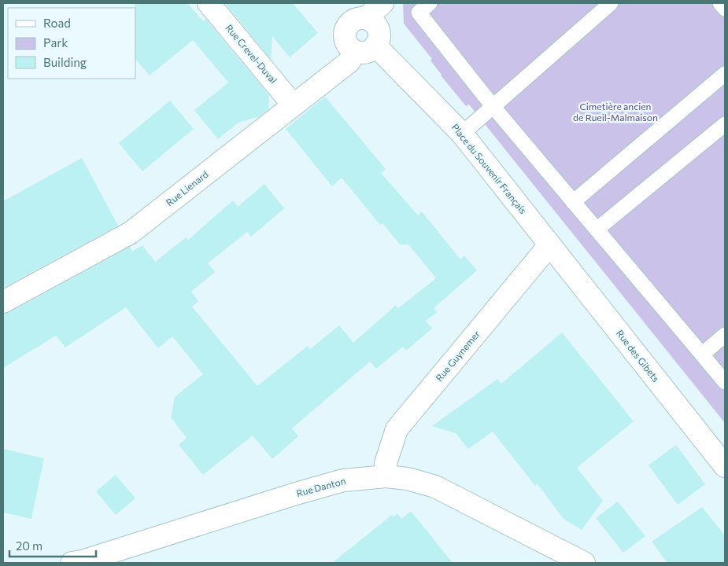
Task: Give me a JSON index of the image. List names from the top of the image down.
{
  "streets": {
    "street": [
      "Rue Crevel-Duval",
      "Place du Souvenir Français",
      "Rue Lienard",
      "Rue Guynemer",
      "Rue des Gibets",
      "Rue Danton"
    ]
  },
  "crossings": [
    ["Rue Crevel-Duval", "Rue Lienard"],
    ["Place du Souvenir Français", "Rue Lienard"],
    ["Place du Souvenir Français", "Rue Guynemer"],
    ["Place du Souvenir Français", "Rue des Gibets"],
    ["Rue Guynemer", "Rue des Gibets"],
    ["Rue Guynemer", "Rue Danton"]
  ],
  "parks": ["Cimetière ancien de Rueil-Malmaison"],
  "legend": ["Road", "Park", "Building"],
  "scale_bar": "20 m"
}
